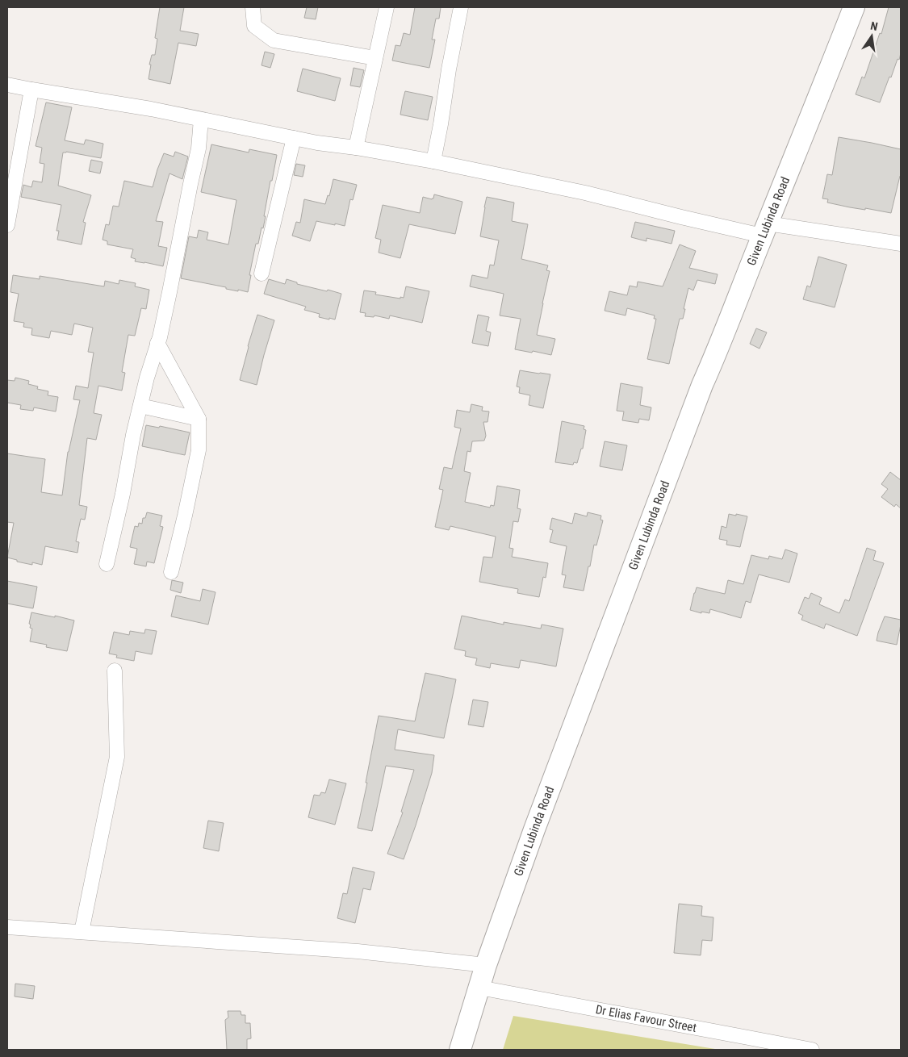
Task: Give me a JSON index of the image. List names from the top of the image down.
{
  "streets": {
    "street": ["Given Lubinda Road", "Dr Elias Favour Street"]
  },
  "crossings": [
    ["Given Lubinda Road", "Dr Elias Favour Street"]
  ],
  "north": "top"
}
